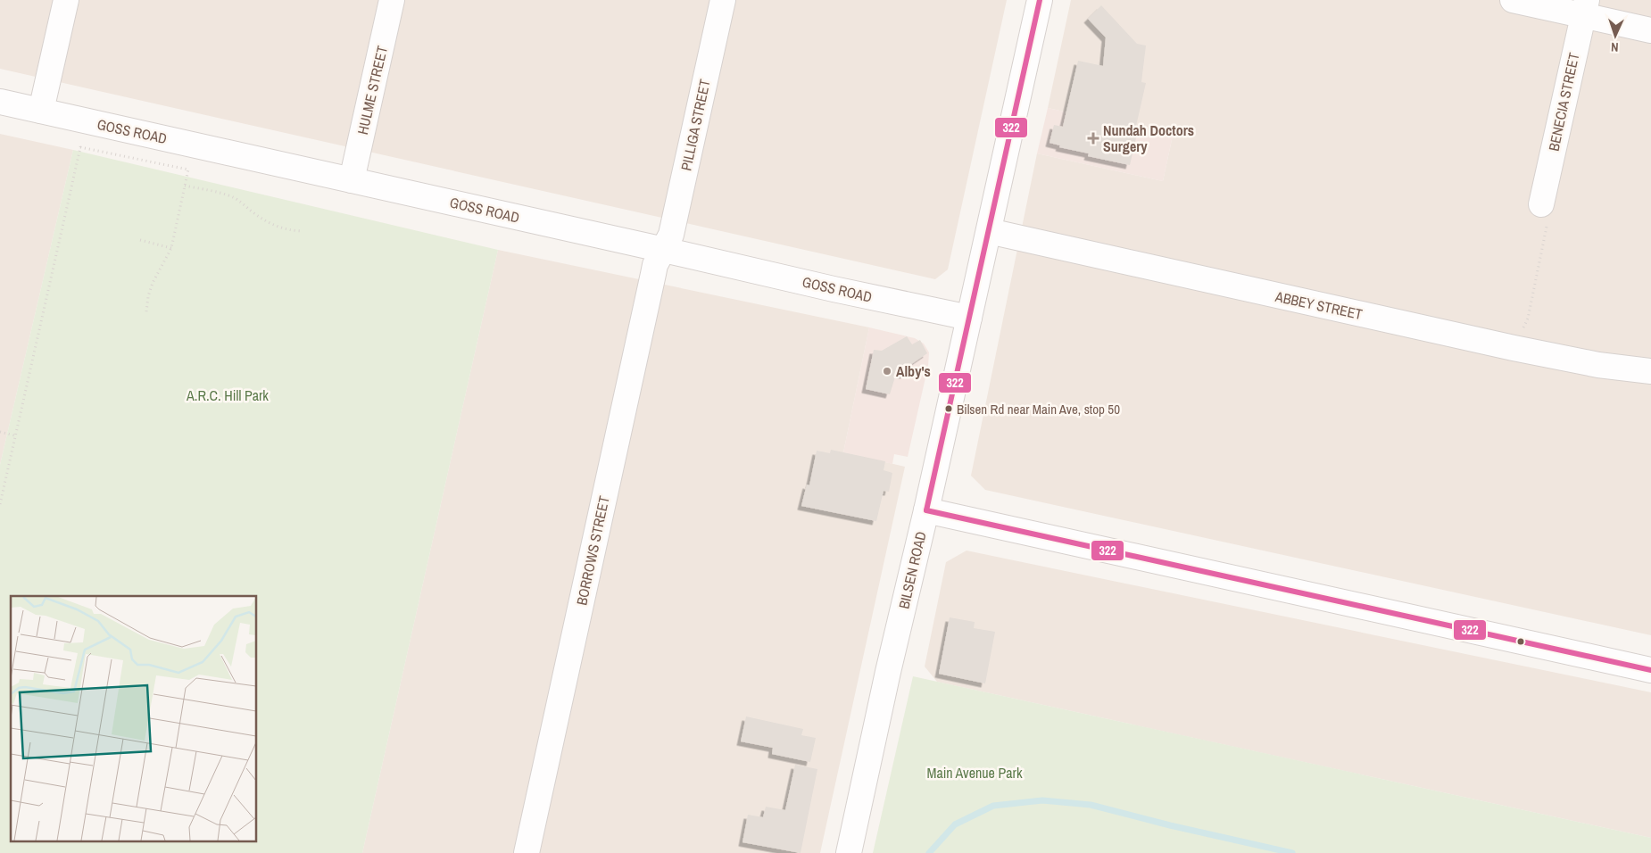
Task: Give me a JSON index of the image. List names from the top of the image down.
{
  "streets": {
    "street": [
      "HULME STREET",
      "BENECIA STREET",
      "PILLIGA STREET",
      "GOSS ROAD",
      "ABBEY STREET",
      "BORROWS STREET",
      "BILSEN ROAD"
    ]
  },
  "crossings": [
    ["HULME STREET", "GOSS ROAD"],
    ["PILLIGA STREET", "GOSS ROAD"],
    ["PILLIGA STREET", "BORROWS STREET"],
    ["GOSS ROAD", "BORROWS STREET"],
    ["GOSS ROAD", "BILSEN ROAD"],
    ["ABBEY STREET", "BILSEN ROAD"]
  ],
  "parks": ["A.R.C. Hill Park", "Main Avenue Park"],
  "places": {
    "health": ["Nundah Doctors Surgery"],
    "other": ["Alby's", "Bilsen Rd near Main Ave, stop 50"]
  },
  "lines": ["transit line 322"],
  "north": "bottom"
}
